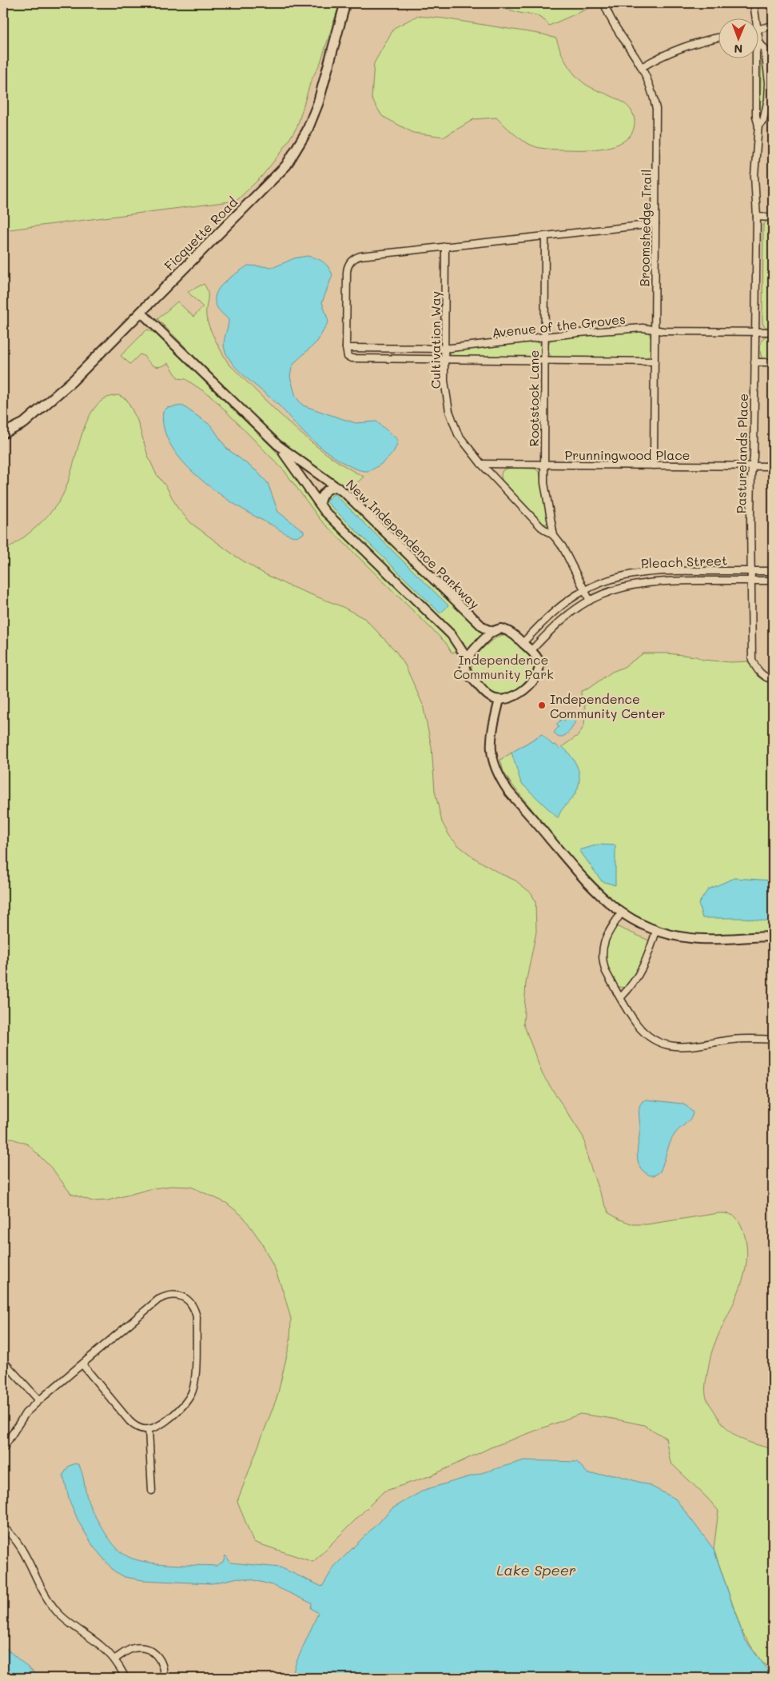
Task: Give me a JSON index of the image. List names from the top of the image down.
{
  "streets": {
    "main road": ["Ficquette Road"],
    "street": [
      "Broomshedge Trail",
      "Avenue of the Groves",
      "Cultivation Way",
      "Rootstock Lane",
      "Pasturelands Place",
      "Prunningwood Place",
      "New Independence Parkway",
      "Pleach Street"
    ]
  },
  "crossings": [
    ["Broomshedge Trail", "Avenue of the Groves"],
    ["Broomshedge Trail", "Prunningwood Place"],
    ["Ficquette Road", "New Independence Parkway"],
    ["Avenue of the Groves", "Cultivation Way"],
    ["Avenue of the Groves", "Rootstock Lane"],
    ["Avenue of the Groves", "Pasturelands Place"],
    ["Cultivation Way", "Rootstock Lane"],
    ["Cultivation Way", "Prunningwood Place"],
    ["Cultivation Way", "Pleach Street"],
    ["Rootstock Lane", "Prunningwood Place"],
    ["Pasturelands Place", "Prunningwood Place"],
    ["Pasturelands Place", "Pleach Street"],
    ["New Independence Parkway", "Pleach Street"]
  ],
  "water": ["Lake Speer"],
  "parks": ["Independence Community Park"],
  "places": ["Independence Community Center"],
  "north": "bottom"
}
